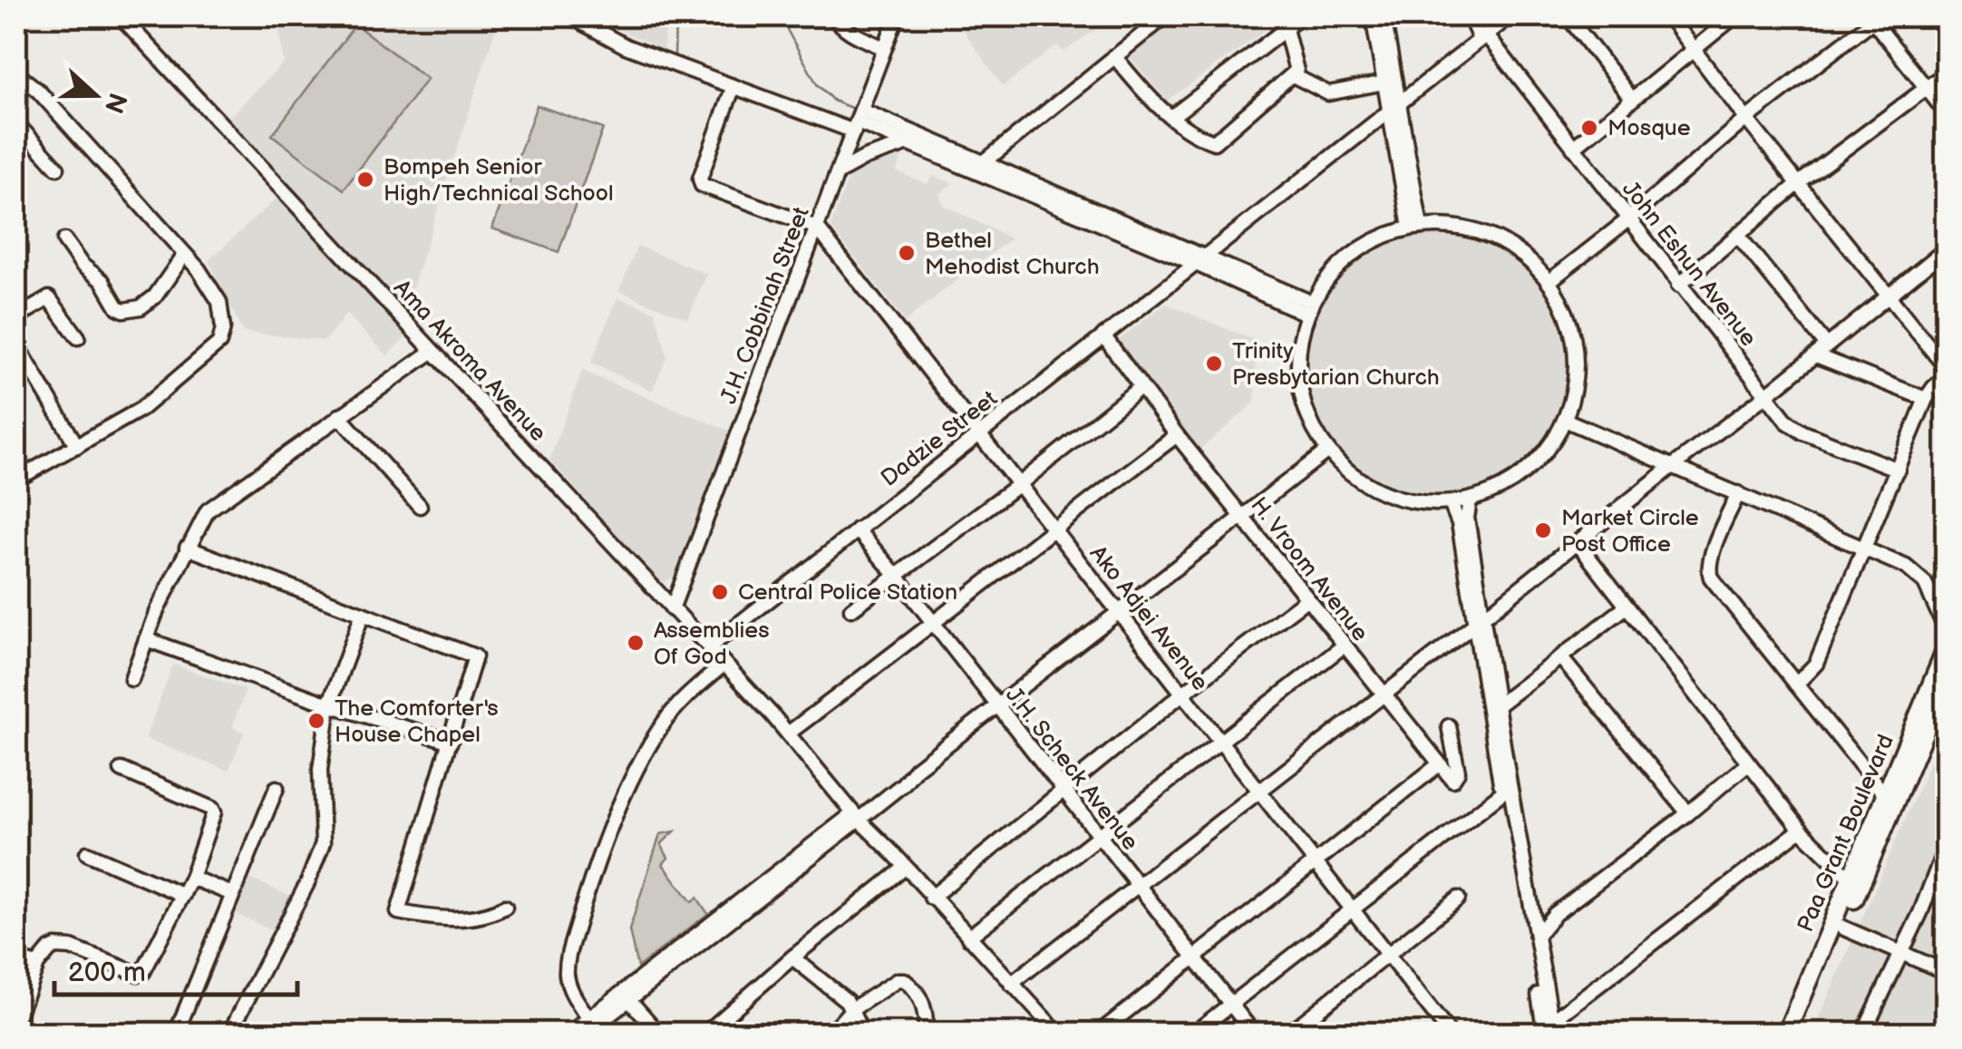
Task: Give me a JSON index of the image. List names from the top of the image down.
{
  "streets": {
    "main road": ["Paa Grant Boulevard"],
    "street": [
      "John Eshun Avenue",
      "J.H. Cobbinah Street",
      "Ama Akroma Avenue",
      "Dadzie Street",
      "H. Vroom Avenue",
      "Ako Adjei Avenue",
      "J.H. Scheck Avenue"
    ]
  },
  "crossings": [
    ["John Eshun Avenue", "Dadzie Street"],
    ["J.H. Cobbinah Street", "Ama Akroma Avenue"],
    ["J.H. Cobbinah Street", "Ako Adjei Avenue"],
    ["Ama Akroma Avenue", "Dadzie Street"],
    ["Dadzie Street", "H. Vroom Avenue"],
    ["Dadzie Street", "Ako Adjei Avenue"],
    ["Dadzie Street", "J.H. Scheck Avenue"]
  ],
  "places": [
    "Mosque",
    "Bompeh Senior High/Technical School",
    "Bethel Mehodist Church",
    "Trinity Presbytarian Church",
    "Market Circle Post Office",
    "Central Police Station",
    "Assemblies Of God",
    "The Comforter's House Chapel"
  ],
  "scale_bar": "200 m",
  "north": "right"
}
